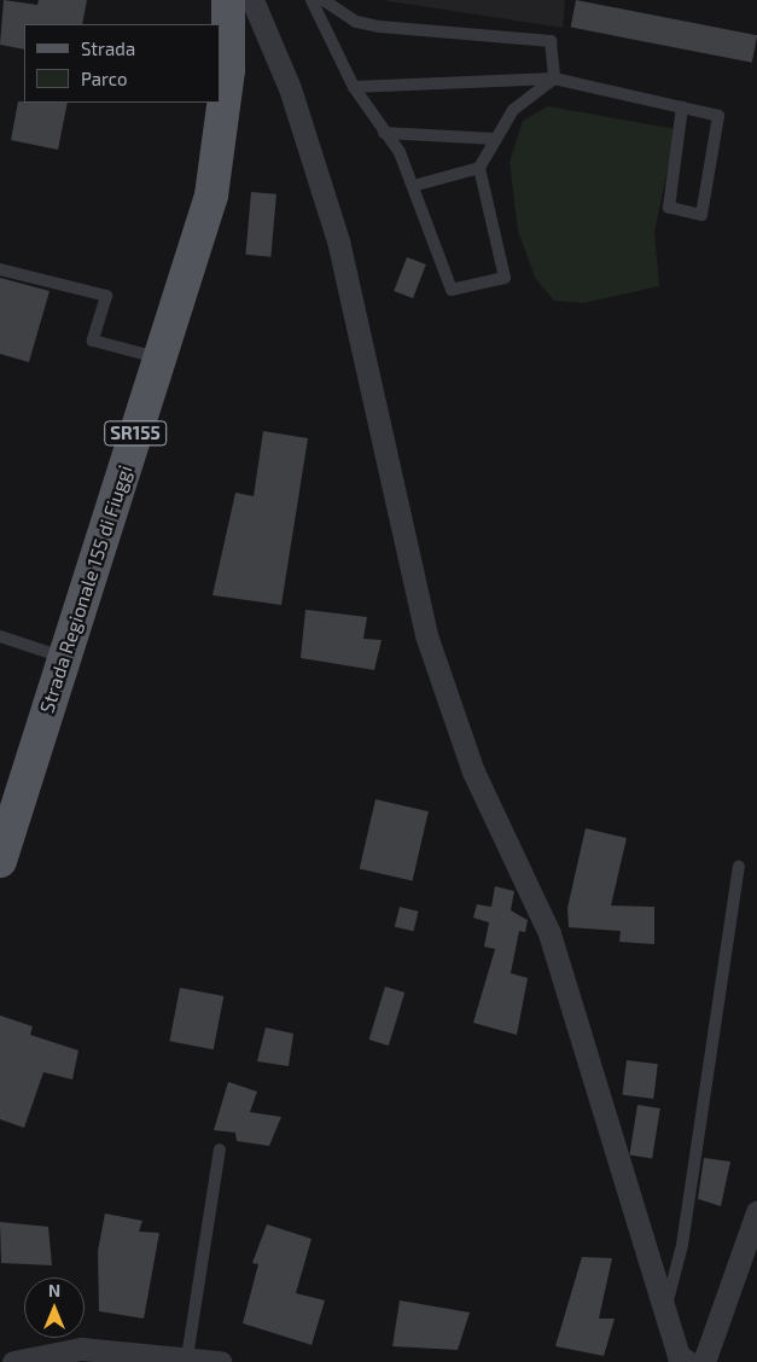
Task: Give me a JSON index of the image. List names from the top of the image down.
{
  "streets": {
    "main road": ["SR155", "Strada Regionale 155 di Fiuggi"]
  },
  "legend": ["Strada", "Parco"],
  "north": "top"
}
